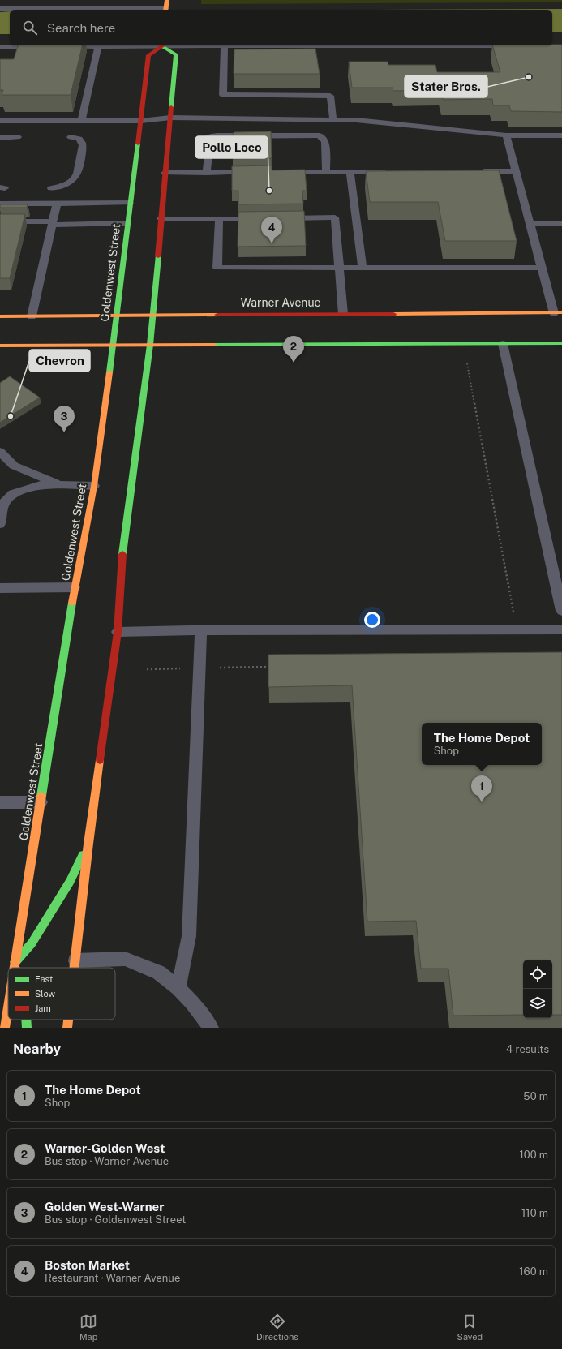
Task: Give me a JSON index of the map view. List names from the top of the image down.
{
  "streets": {
    "main road": ["Goldenwest Street", "Warner Avenue"]
  },
  "crossings": [
    ["Goldenwest Street", "Warner Avenue"]
  ],
  "places": ["Stater Bros.", "Pollo Loco", "Chevron"],
  "legend": ["Fast", "Slow", "Jam"],
  "page": {
    "search": "Search here",
    "pins": [
      "4",
      "2",
      "3",
      "1"
    ],
    "popup": ["The Home Depot", "Shop"],
    "heading": ["Nearby", "4 results"],
    "list": [
      {
        "mark": "1",
        "name": "The Home Depot",
        "note": "Shop",
        "value": "50 m"
      },
      {
        "mark": "2",
        "name": "Warner-Golden West",
        "note": "Bus stop · Warner Avenue",
        "value": "100 m"
      },
      {
        "mark": "3",
        "name": "Golden West-Warner",
        "note": "Bus stop · Goldenwest Street",
        "value": "110 m"
      },
      {
        "mark": "4",
        "name": "Boston Market",
        "note": "Restaurant · Warner Avenue",
        "value": "160 m"
      }
    ],
    "nav": ["Map", "Directions", "Saved"]
  }
}
